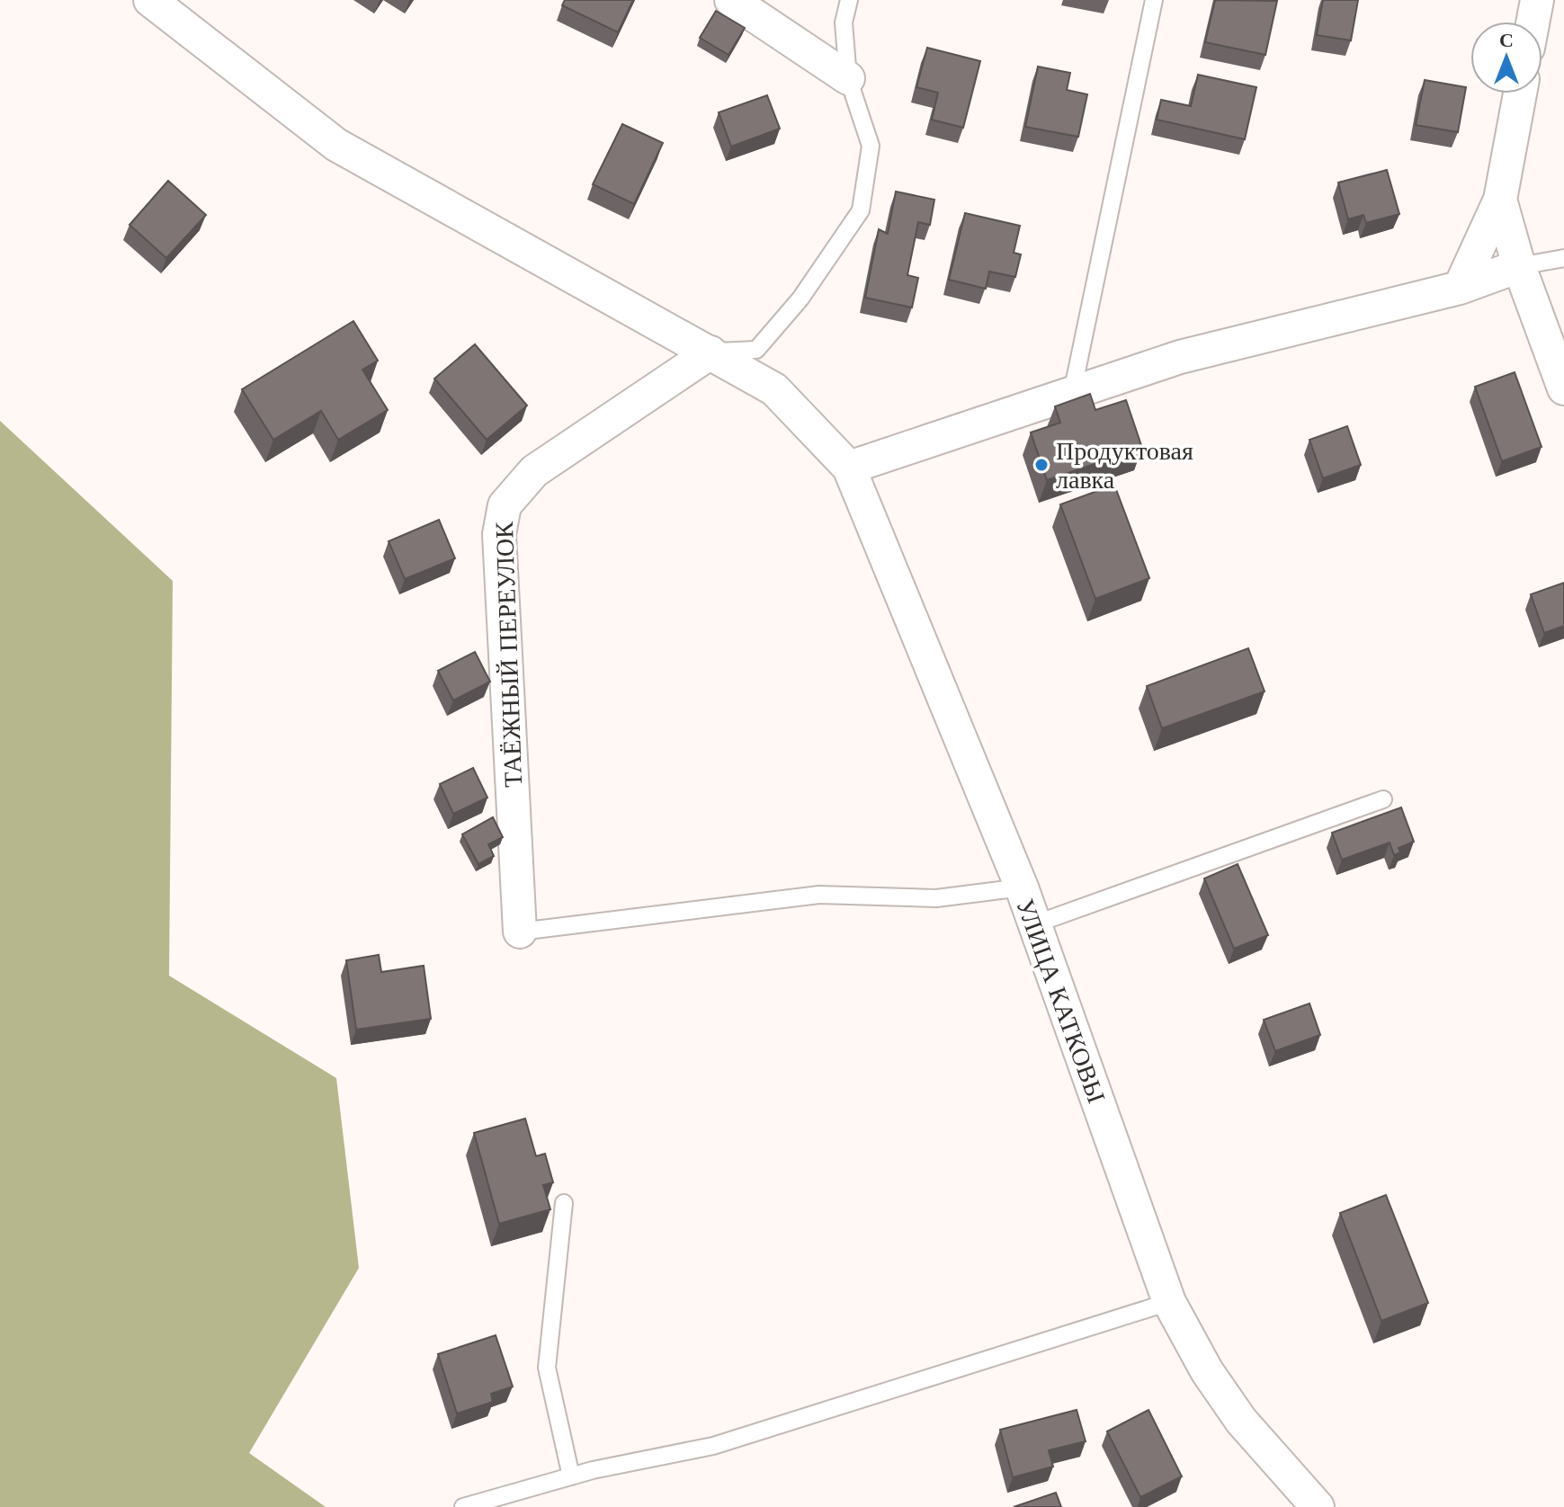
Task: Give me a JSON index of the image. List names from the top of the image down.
{
  "streets": {
    "street": ["ТАЁЖНЫЙ ПЕРЕУЛОК", "УЛИЦА КАТКОВЫ"]
  },
  "places": ["Продуктовая лавка"],
  "north": "top"
}
